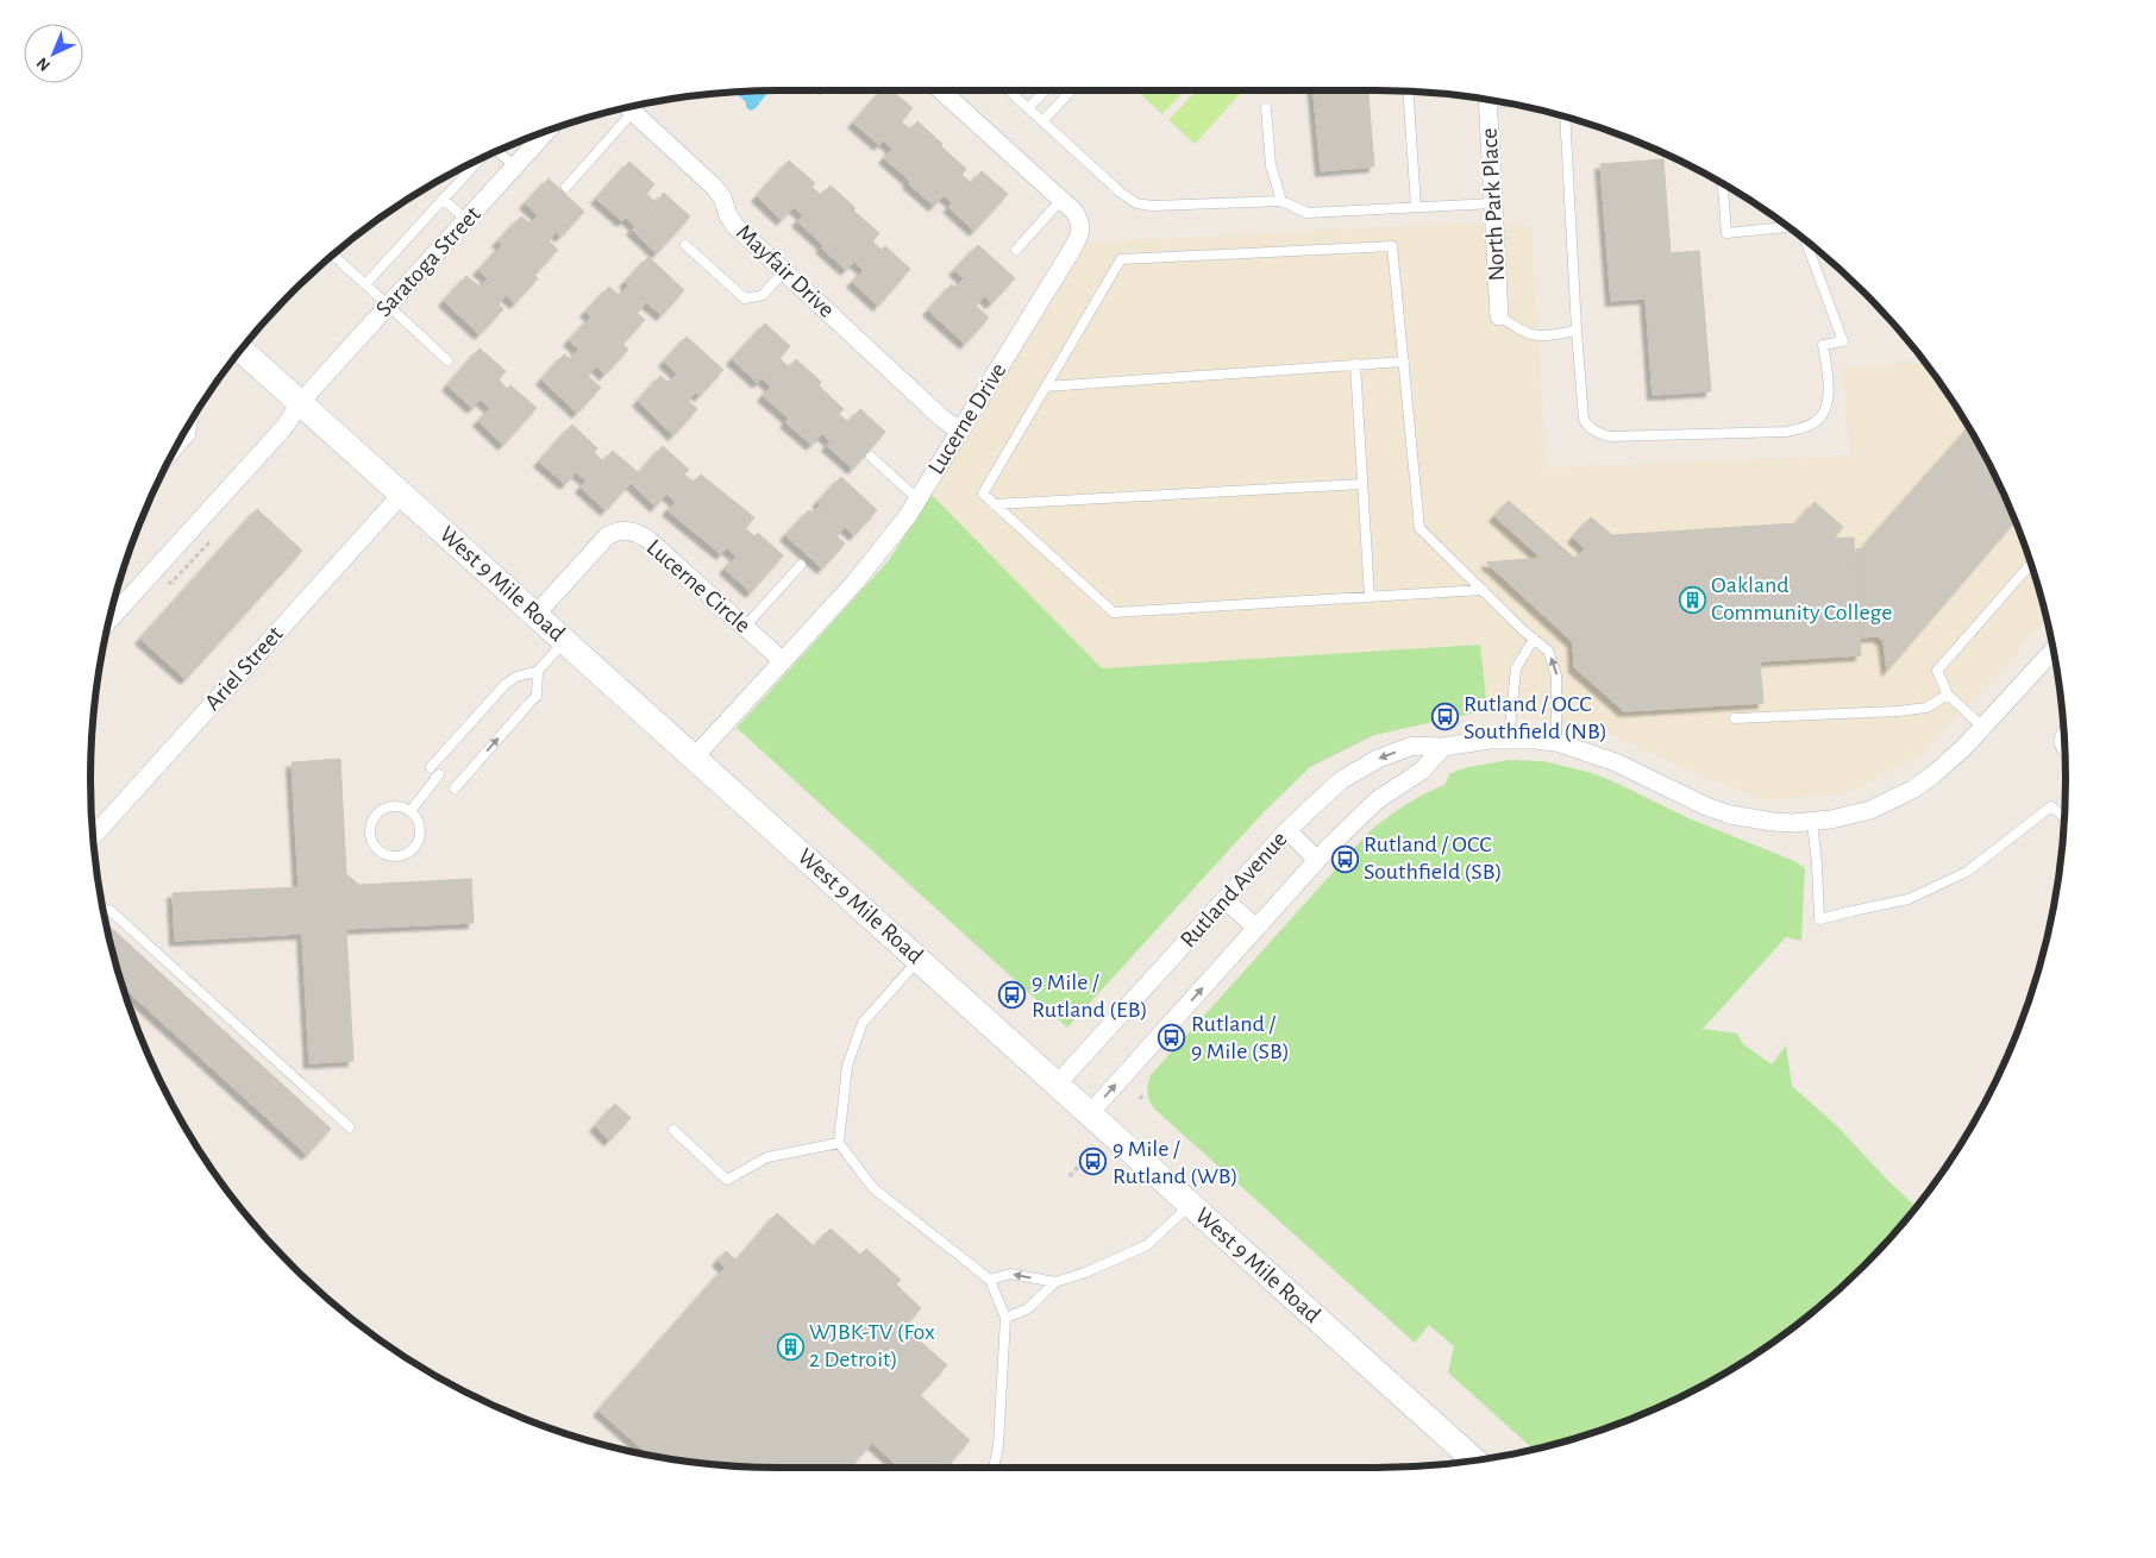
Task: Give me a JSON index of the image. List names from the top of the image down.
{
  "streets": {
    "main road": ["West 9 Mile Road"],
    "street": [
      "North Park Place",
      "Saratoga Street",
      "Mayfair Drive",
      "Lucerne Drive",
      "Lucerne Circle",
      "Ariel Street",
      "Rutland Avenue"
    ]
  },
  "crossings": [
    ["Saratoga Street", "West 9 Mile Road"],
    ["Mayfair Drive", "Lucerne Drive"],
    ["Lucerne Drive", "West 9 Mile Road"],
    ["Lucerne Drive", "Lucerne Circle"],
    ["West 9 Mile Road", "Lucerne Circle"],
    ["West 9 Mile Road", "Ariel Street"],
    ["West 9 Mile Road", "Rutland Avenue"]
  ],
  "places": {
    "building": ["Oakland Community College", "WJBK-TV (Fox 2 Detroit)"],
    "bus stop": [
      "Rutland / OCC Southfield (NB)",
      "Rutland / OCC Southfield (SB)",
      "9 Mile / Rutland (EB)",
      "Rutland / 9 Mile (SB)",
      "9 Mile / Rutland (WB)"
    ]
  },
  "north": "bottom left"
}
